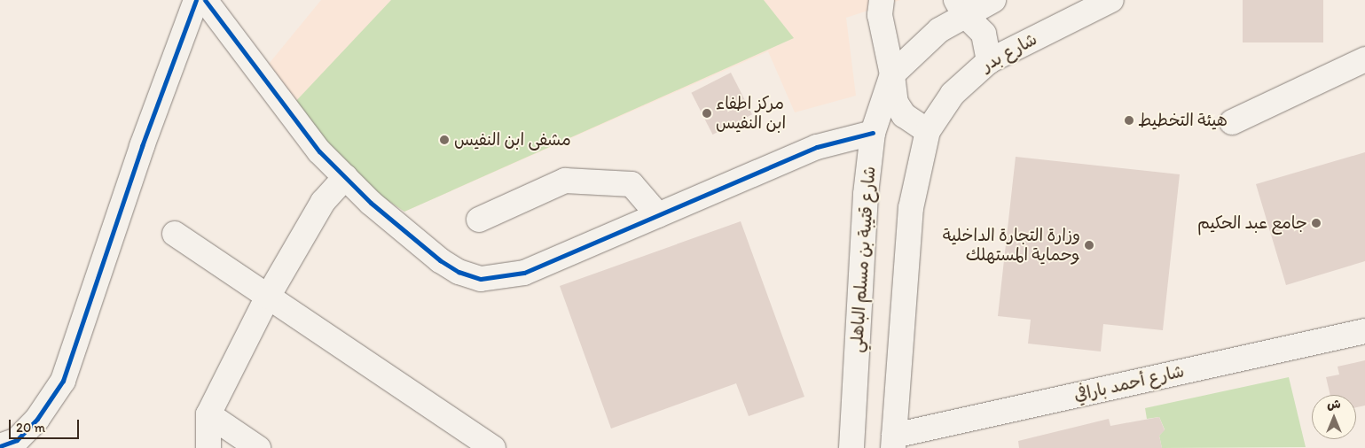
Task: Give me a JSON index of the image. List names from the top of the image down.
{
  "streets": {
    "street": ["شارع بدر", "شارع قتيبة بن مسلم الباهلي", "شارع أحمد بارافي"]
  },
  "places": [
    "مركز اطفاء ابن النفيس",
    "هيئة التخطيط",
    "مشفى ابن النفيس",
    "جامع عبد الحكيم",
    "وزارة التجارة الداخلية وحماية المستهلك"
  ],
  "scale_bar": "20 m",
  "north": "top"
}
